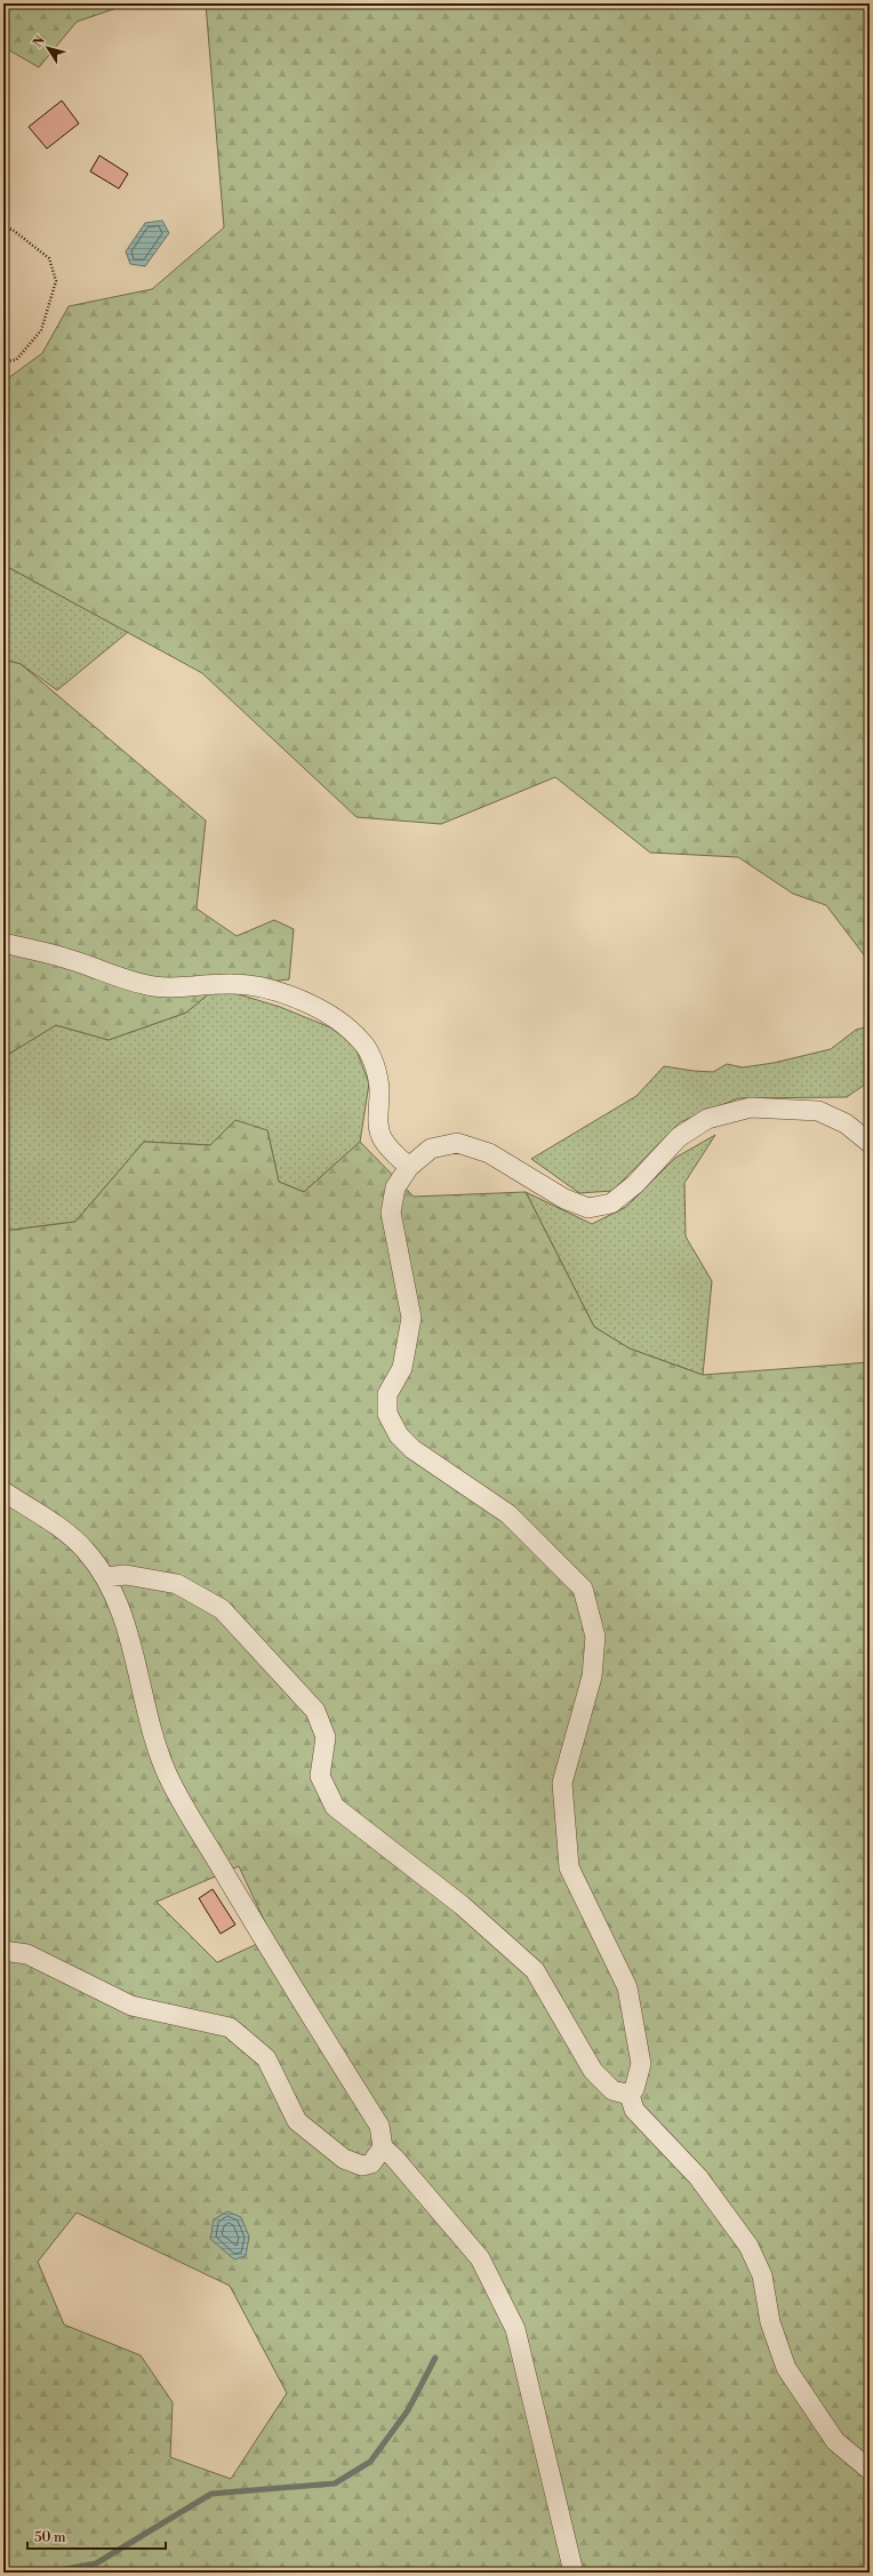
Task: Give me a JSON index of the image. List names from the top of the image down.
{
  "scale_bar": "50 m",
  "north": "top left"
}
